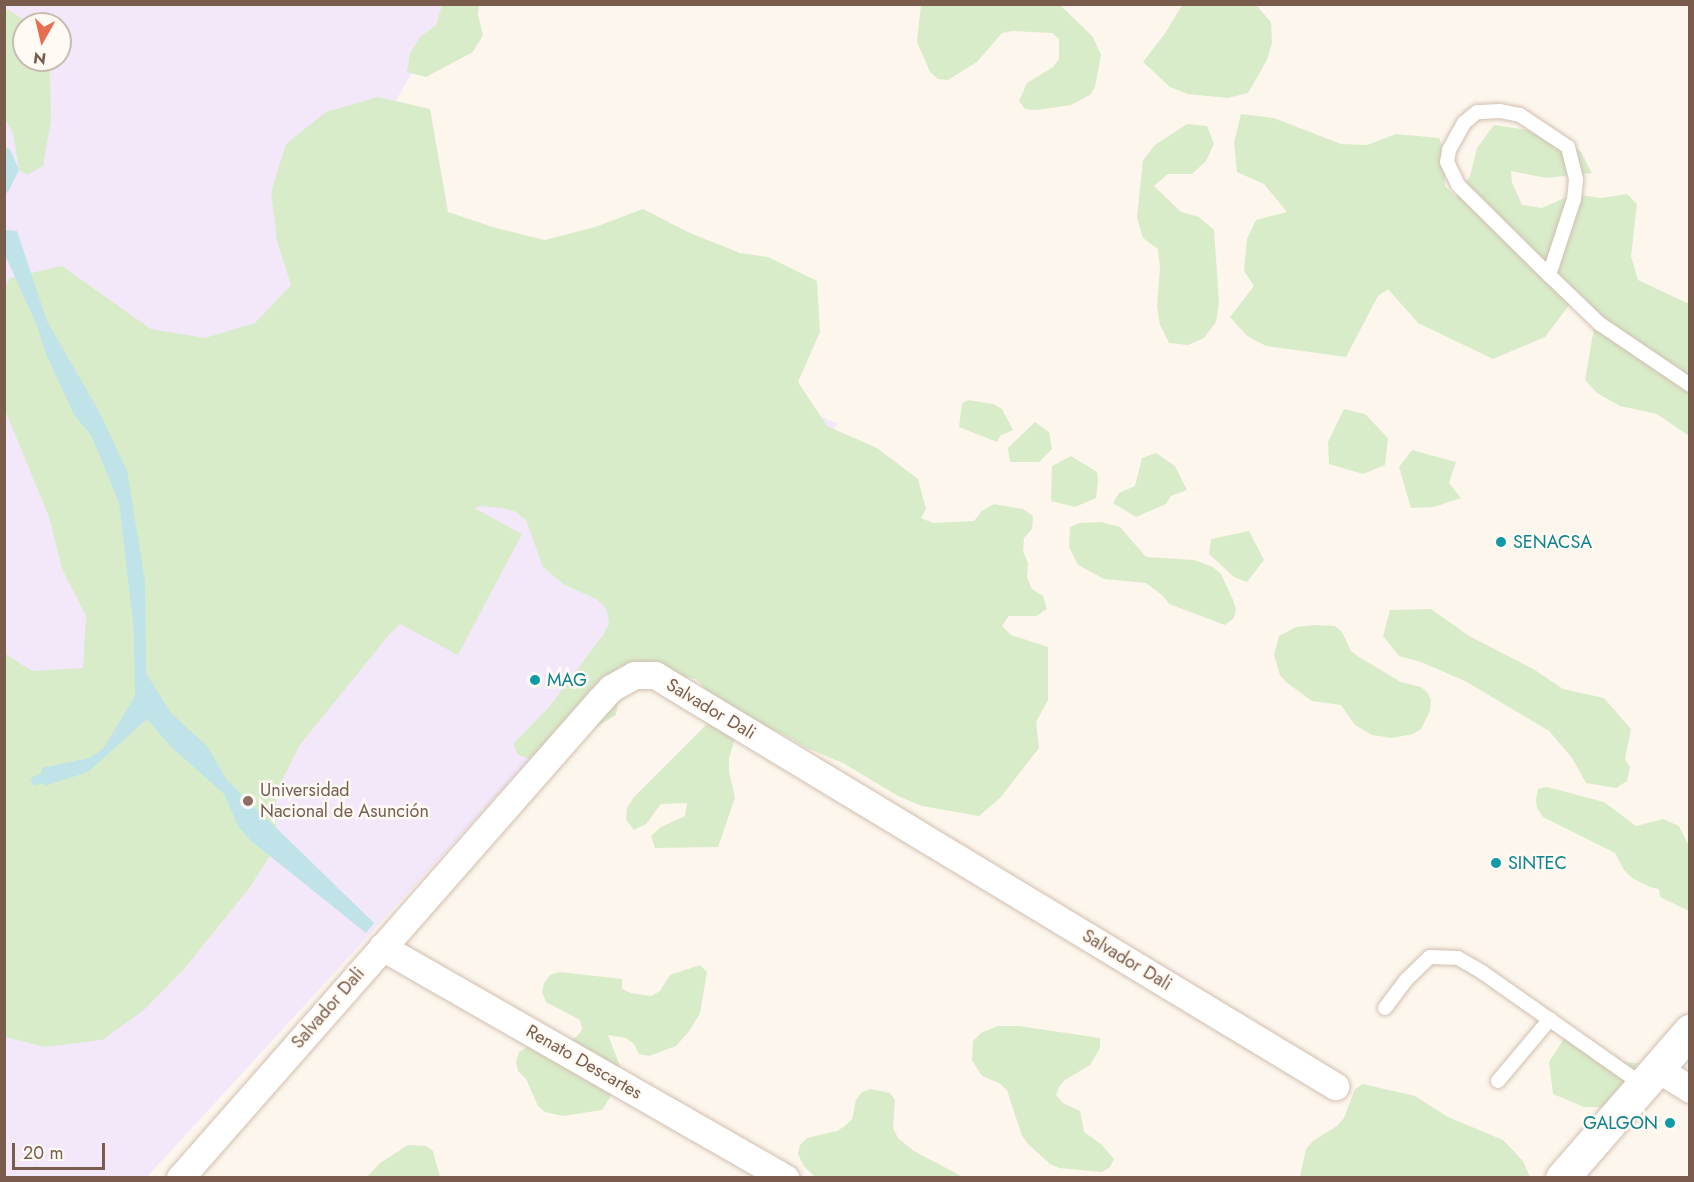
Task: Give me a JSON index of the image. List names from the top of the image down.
{
  "streets": {
    "street": ["Salvador Dali", "Renato Descartes"]
  },
  "crossings": [
    ["Salvador Dali", "Renato Descartes"]
  ],
  "places": [
    "SENACSA",
    "MAG",
    "Universidad Nacional de Asunción",
    "SINTEC",
    "GALGON"
  ],
  "scale_bar": "20 m",
  "north": "bottom"
}
